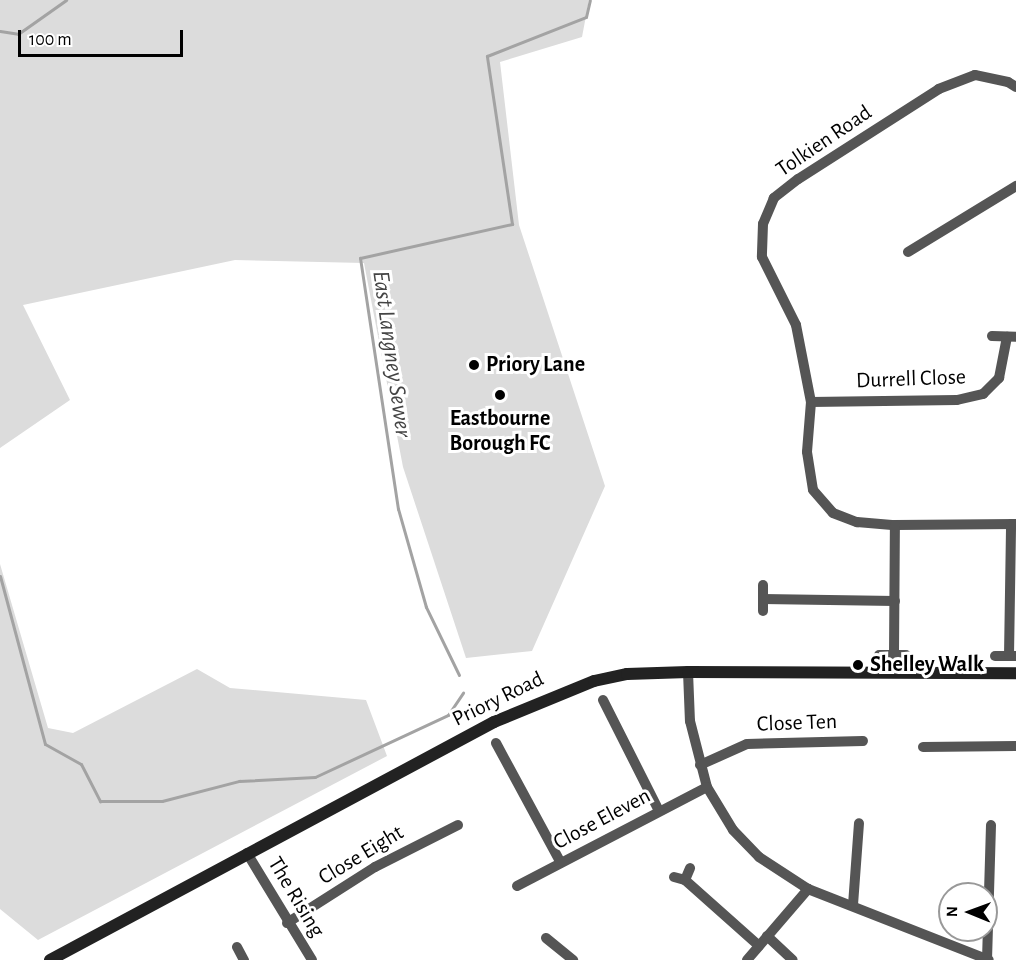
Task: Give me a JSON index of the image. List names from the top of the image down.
{
  "streets": {
    "street": [
      "Tolkien Road",
      "Durrell Close",
      "Priory Road",
      "Close Ten",
      "Close Eleven",
      "Close Eight",
      "The Rising"
    ]
  },
  "crossings": [
    ["Tolkien Road", "Durrell Close"],
    ["Priory Road", "The Rising"],
    ["Close Eight", "The Rising"]
  ],
  "water": ["East Langney Sewer"],
  "places": ["Priory Lane", "Eastbourne Borough FC", "Shelley Walk"],
  "scale_bar": "100 m",
  "north": "left"
}
